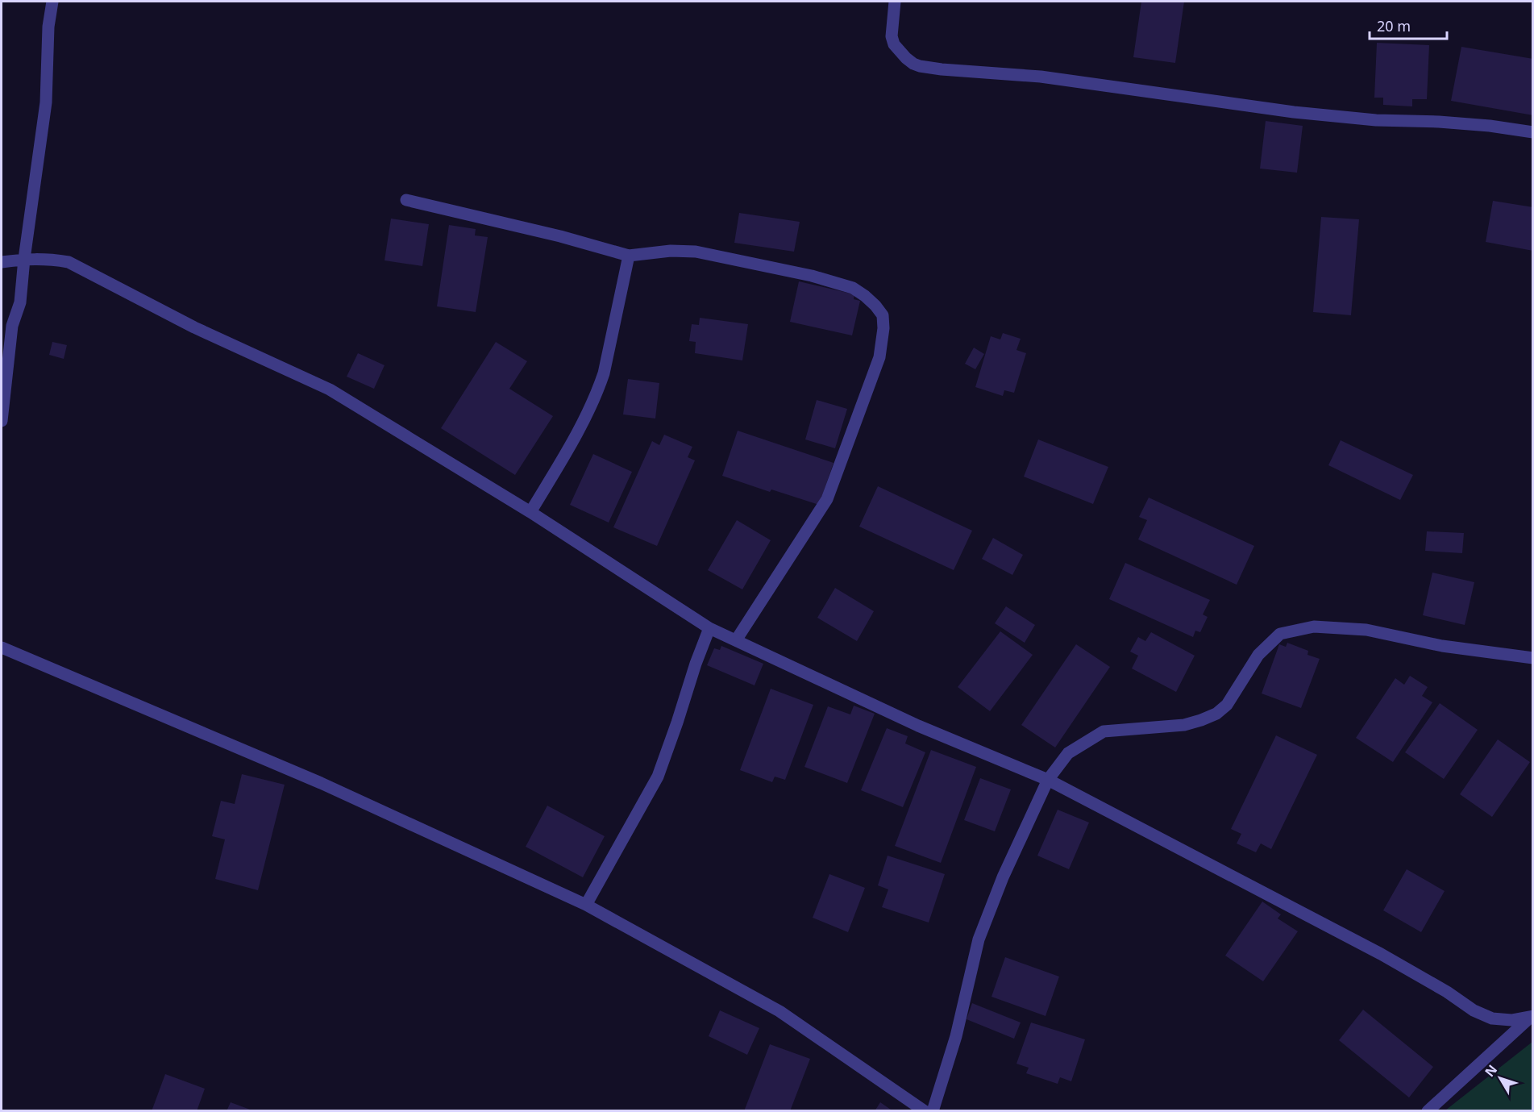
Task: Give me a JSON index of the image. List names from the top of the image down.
{
  "scale_bar": "20 m",
  "north": "top left"
}
